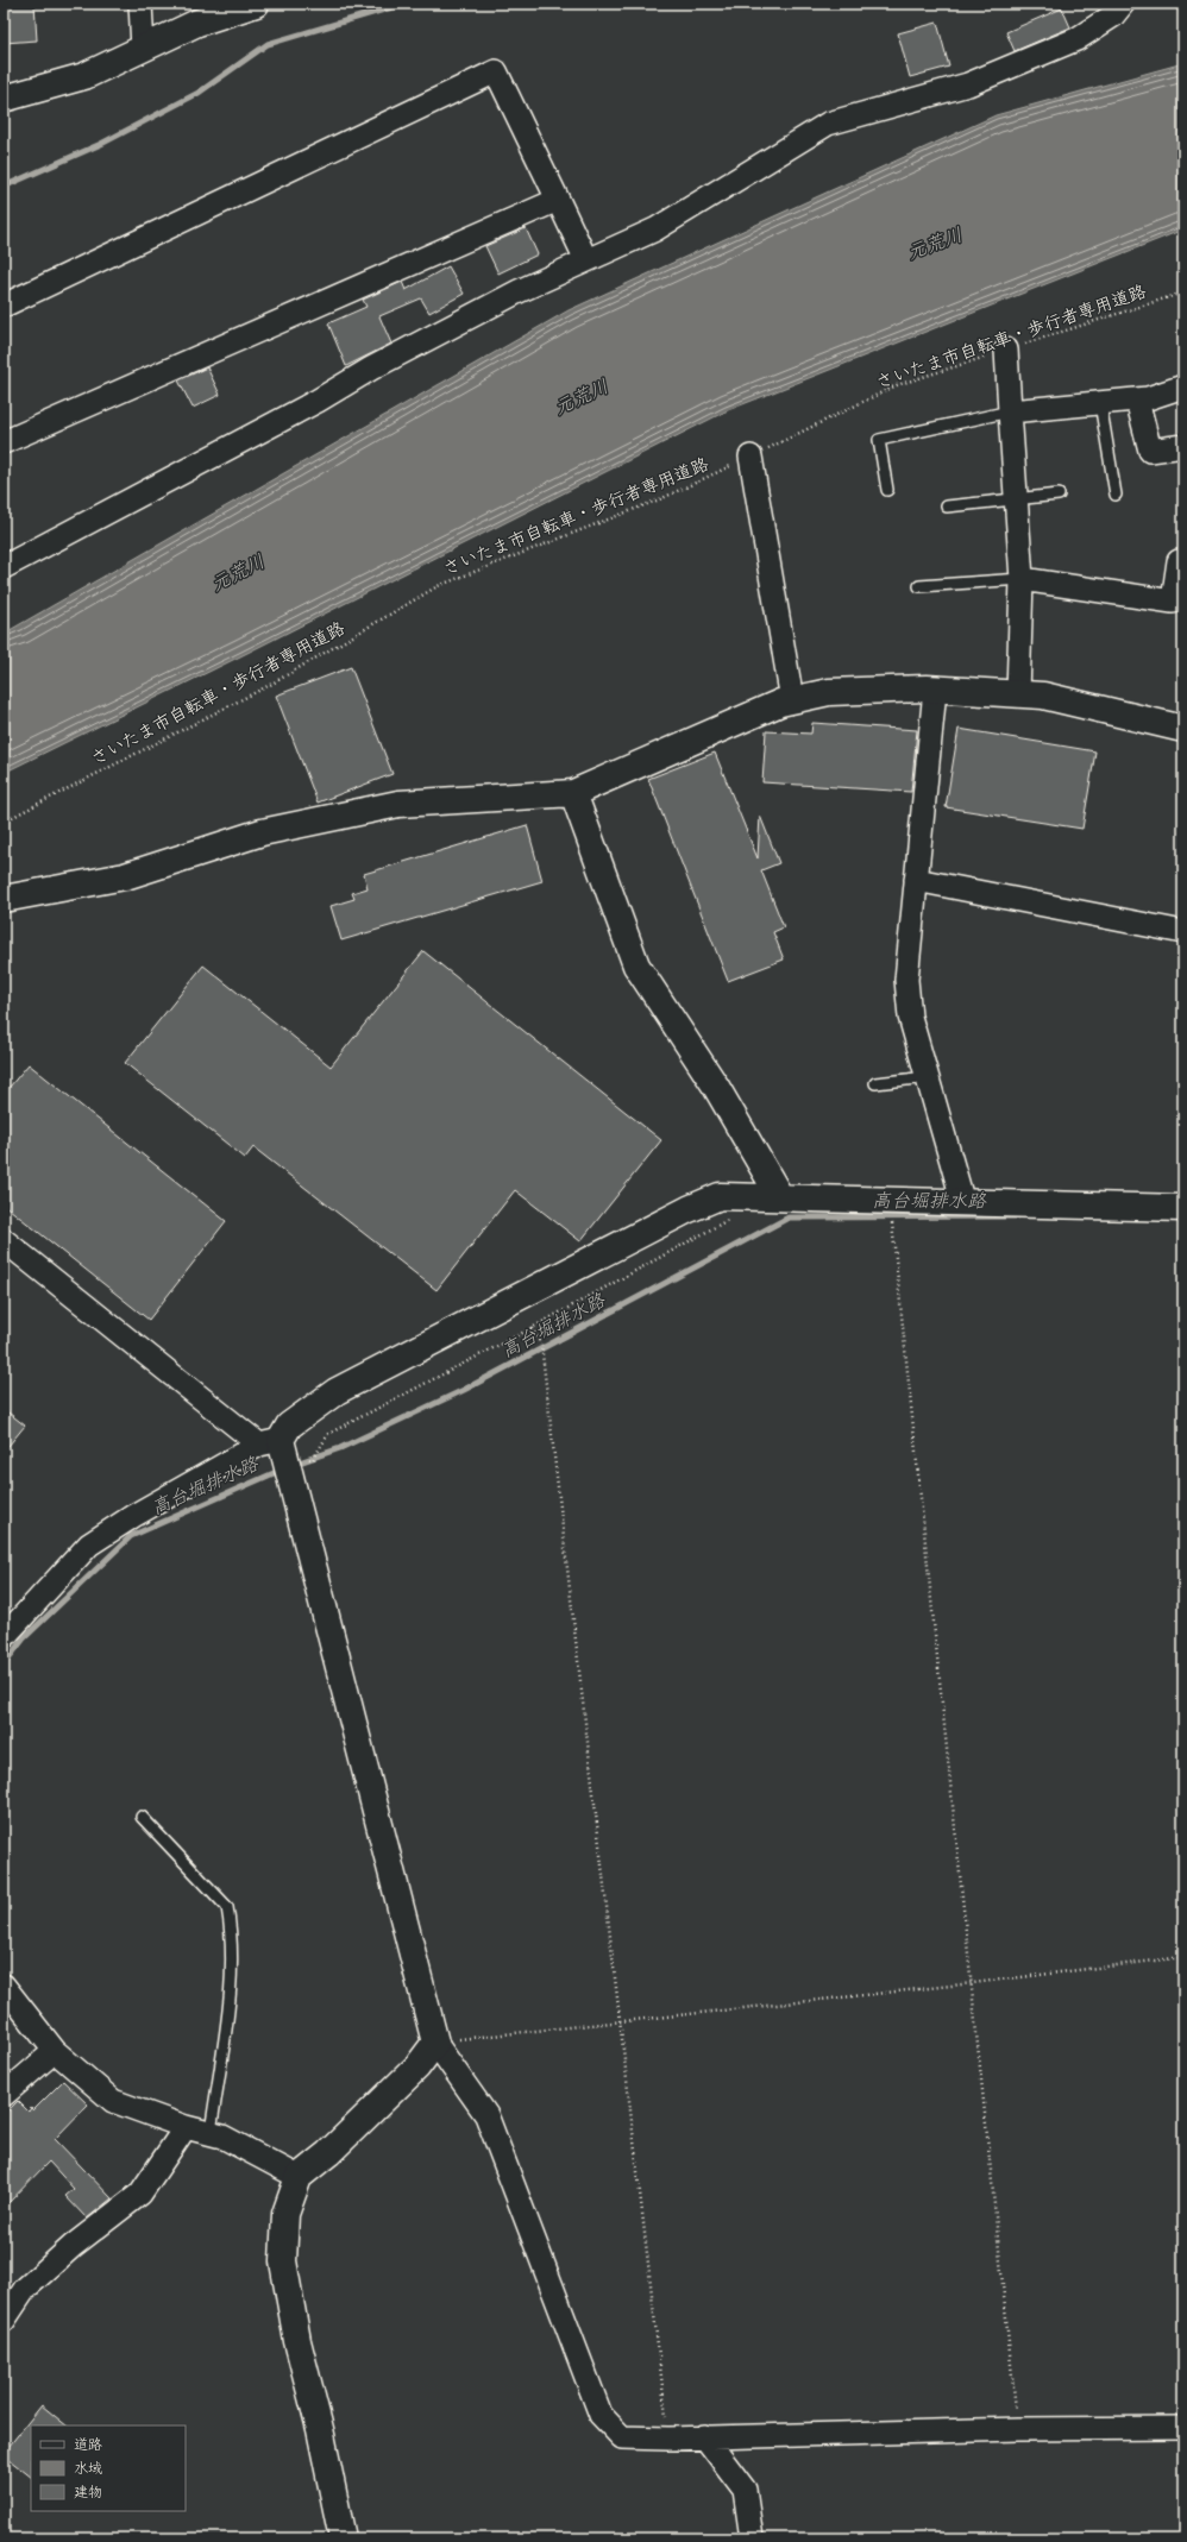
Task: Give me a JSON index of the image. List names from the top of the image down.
{
  "streets": {
    "path": ["さいたま市自転車・歩行者専用道路"]
  },
  "water": ["元荒川", "高台堀排水路"],
  "legend": ["道路", "水域", "建物"]
}
